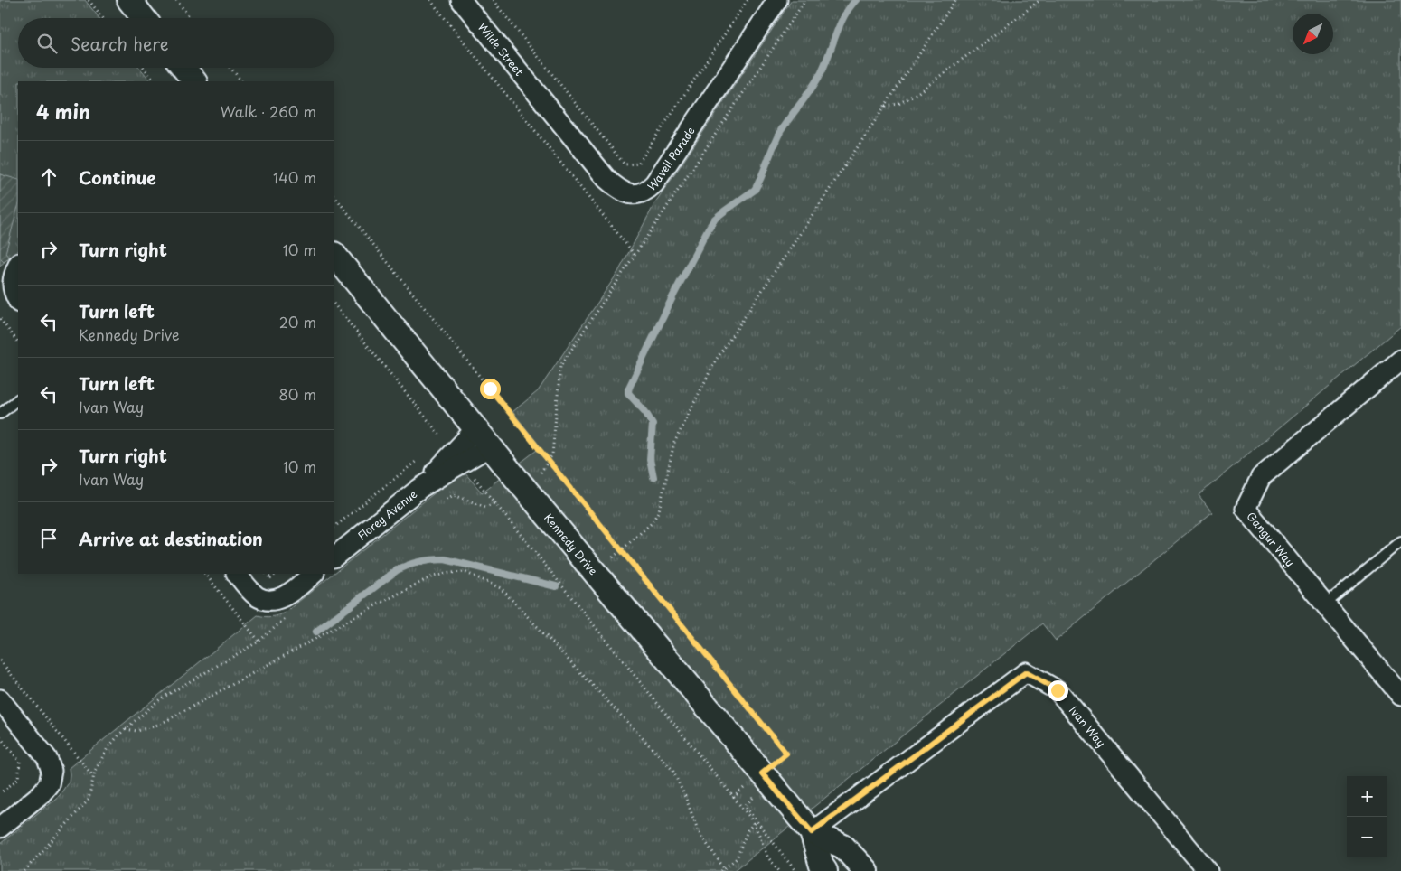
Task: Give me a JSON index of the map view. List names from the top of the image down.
{
  "streets": {
    "street": [
      "Wilde Street",
      "Wavell Parade",
      "Florey Avenue",
      "Gangur Way",
      "Kennedy Drive",
      "Ivan Way"
    ]
  },
  "crossings": [
    ["Wilde Street", "Wavell Parade"],
    ["Florey Avenue", "Kennedy Drive"],
    ["Kennedy Drive", "Ivan Way"]
  ],
  "north": "bottom left",
  "page": {
    "search": "Search here",
    "heading": ["4 min", "Walk · 260 m"],
    "list": [
      ["Continue", "140 m"],
      ["Turn right", "10 m"],
      ["Turn left", "Kennedy Drive", "20 m"],
      ["Turn left", "Ivan Way", "80 m"],
      ["Turn right", "Ivan Way", "10 m"],
      "Arrive at destination"
    ],
    "map_buttons": ["+", "−"]
  }
}
